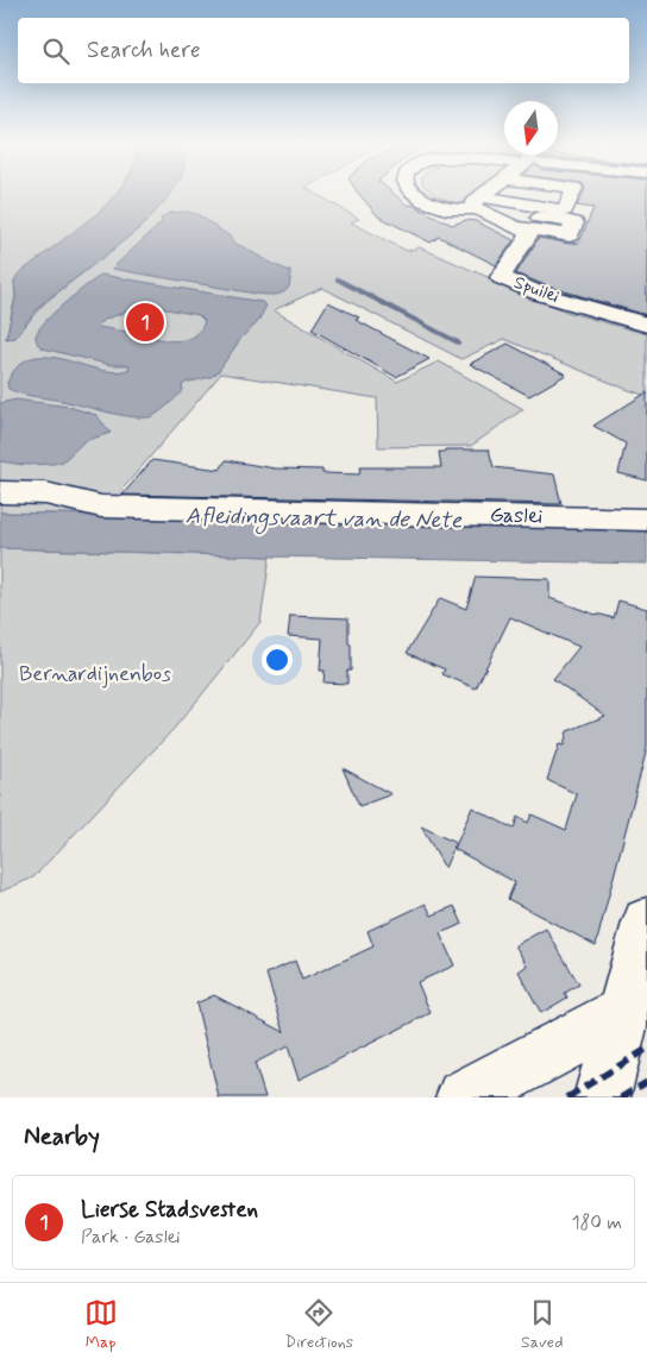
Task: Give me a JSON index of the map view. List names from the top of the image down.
{
  "streets": {
    "street": ["Spuilei", "Gaslei"]
  },
  "water": ["Afleidingsvaart van de Nete"],
  "parks": ["Bernardijnenbos"],
  "north": "bottom",
  "page": {
    "search": "Search here",
    "pins": "1",
    "heading": "Nearby",
    "list": [
      {
        "mark": "1",
        "name": "Lierse Stadsvesten",
        "note": "Park · Gaslei",
        "value": "180 m"
      }
    ],
    "nav": ["Map", "Directions", "Saved"]
  }
}
